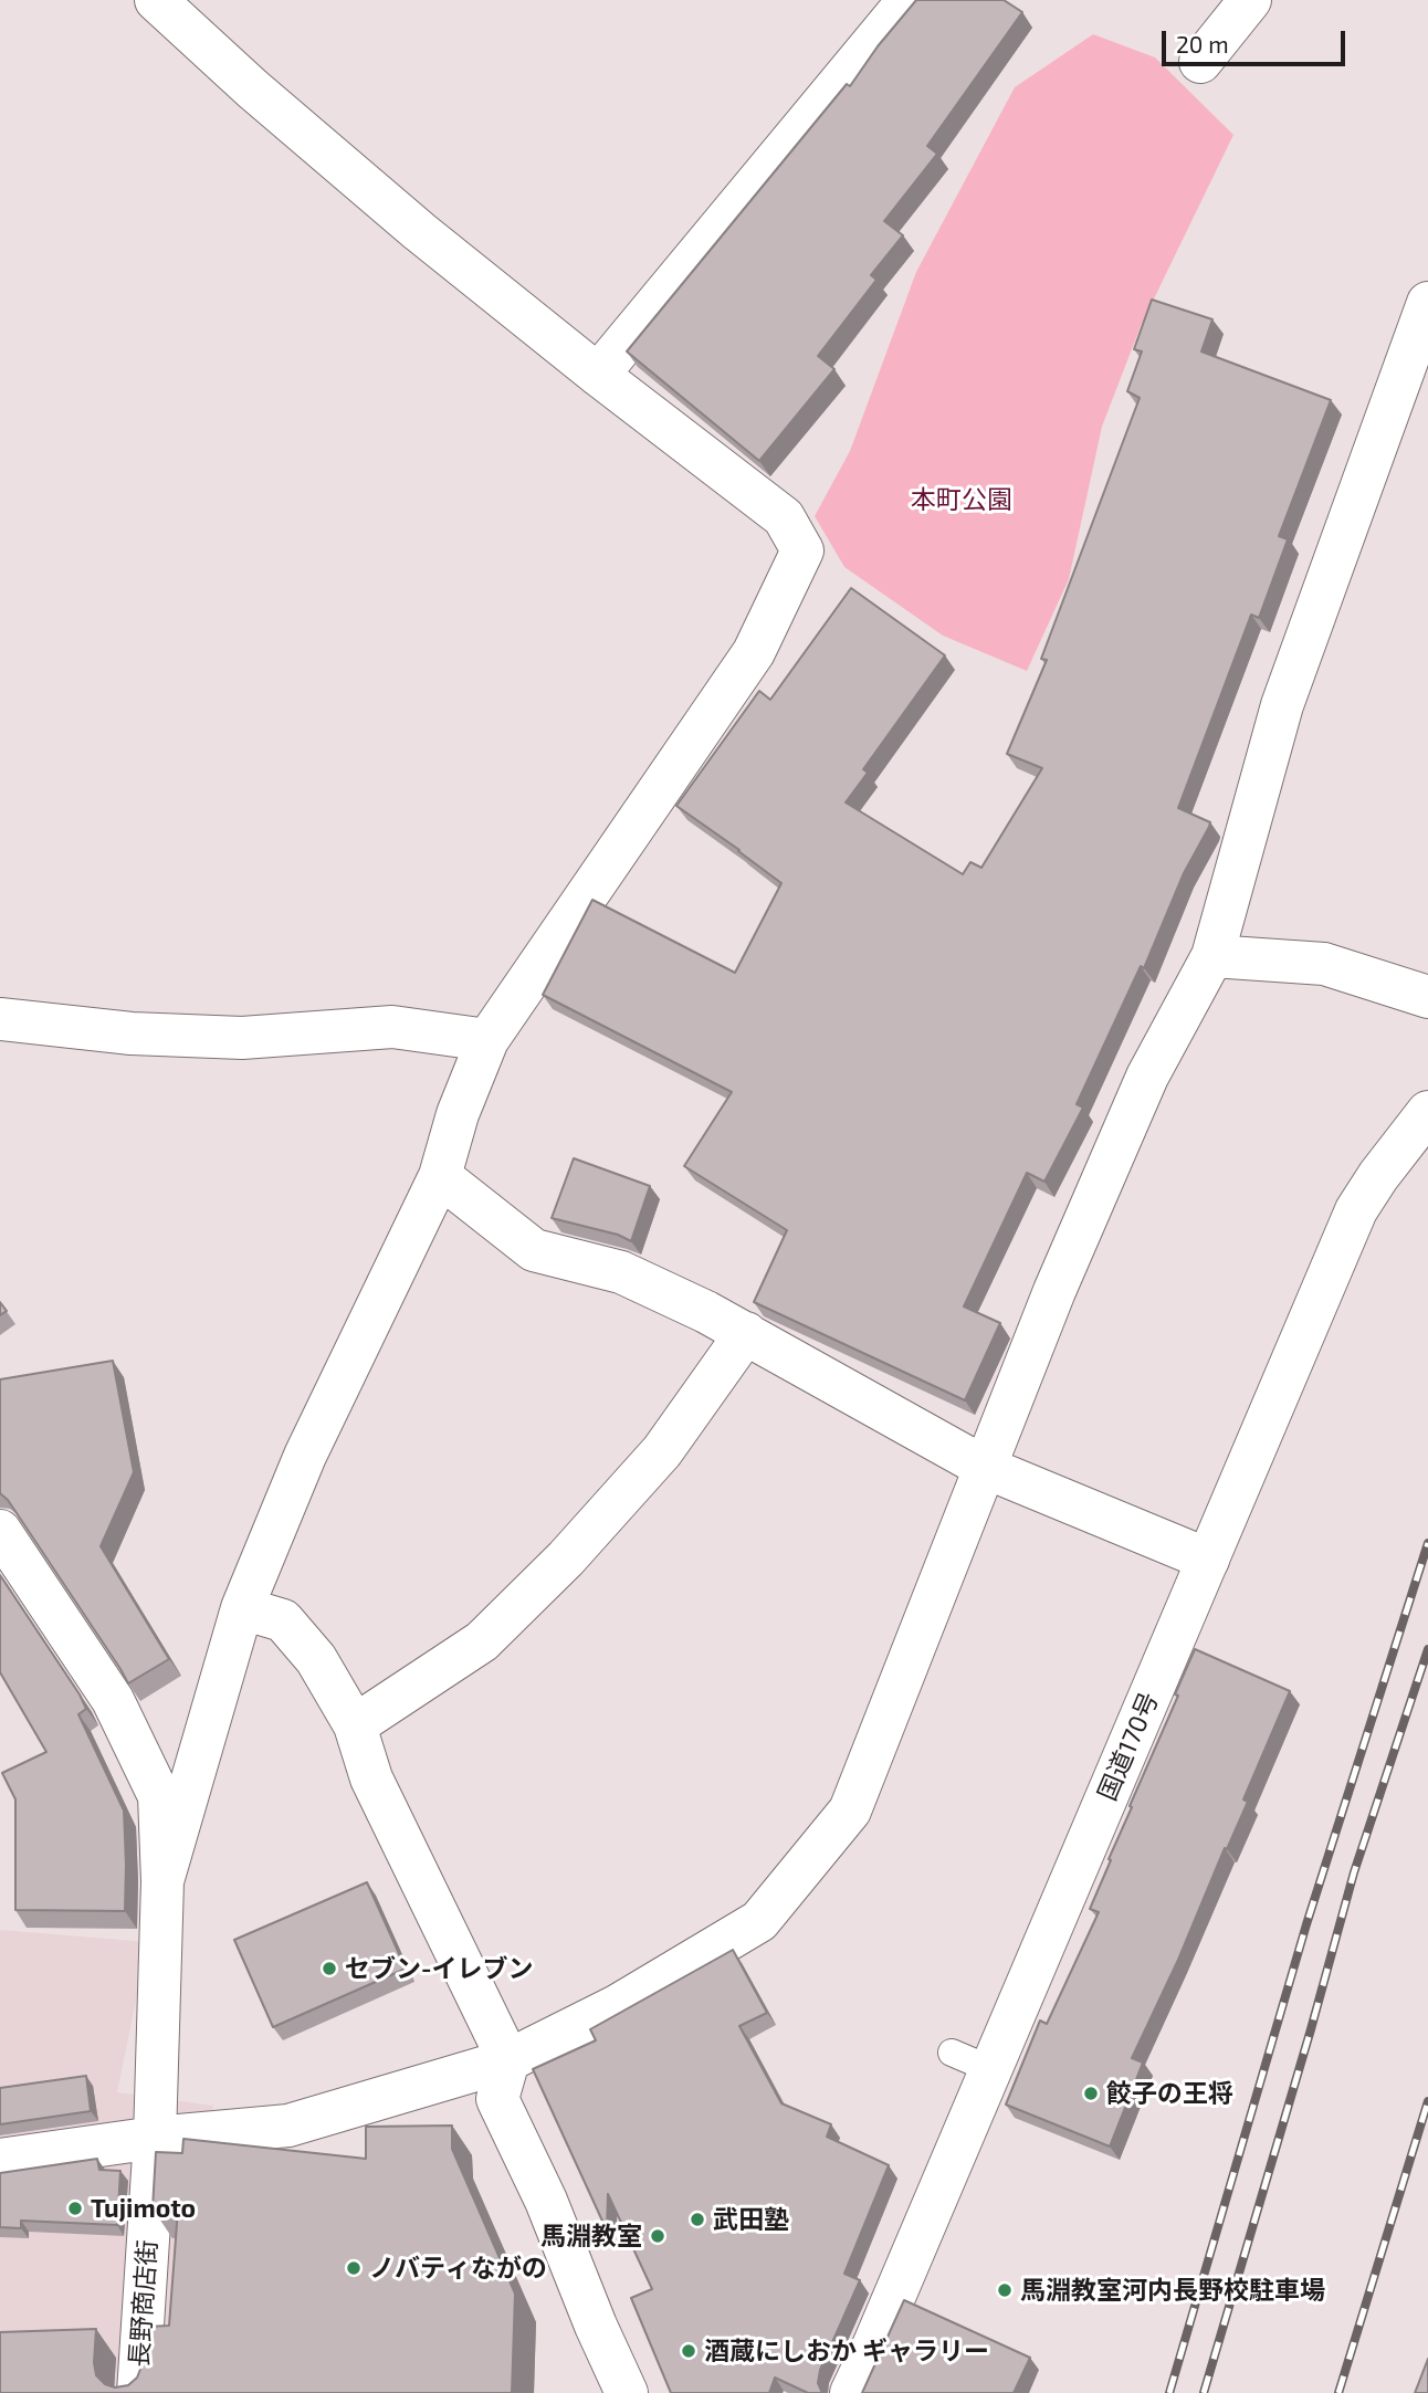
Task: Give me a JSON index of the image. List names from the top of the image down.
{
  "streets": {
    "main road": ["国道170号", "長野商店街"]
  },
  "parks": ["本町公園"],
  "places": [
    "セブン-イレブン",
    "餃子の王将",
    "Tujimoto",
    "武田塾",
    "馬淵教室",
    "ノバティながの",
    "馬淵教室河内長野校駐車場",
    "酒蔵にしおか ギャラリー"
  ],
  "scale_bar": "20 m"
}
